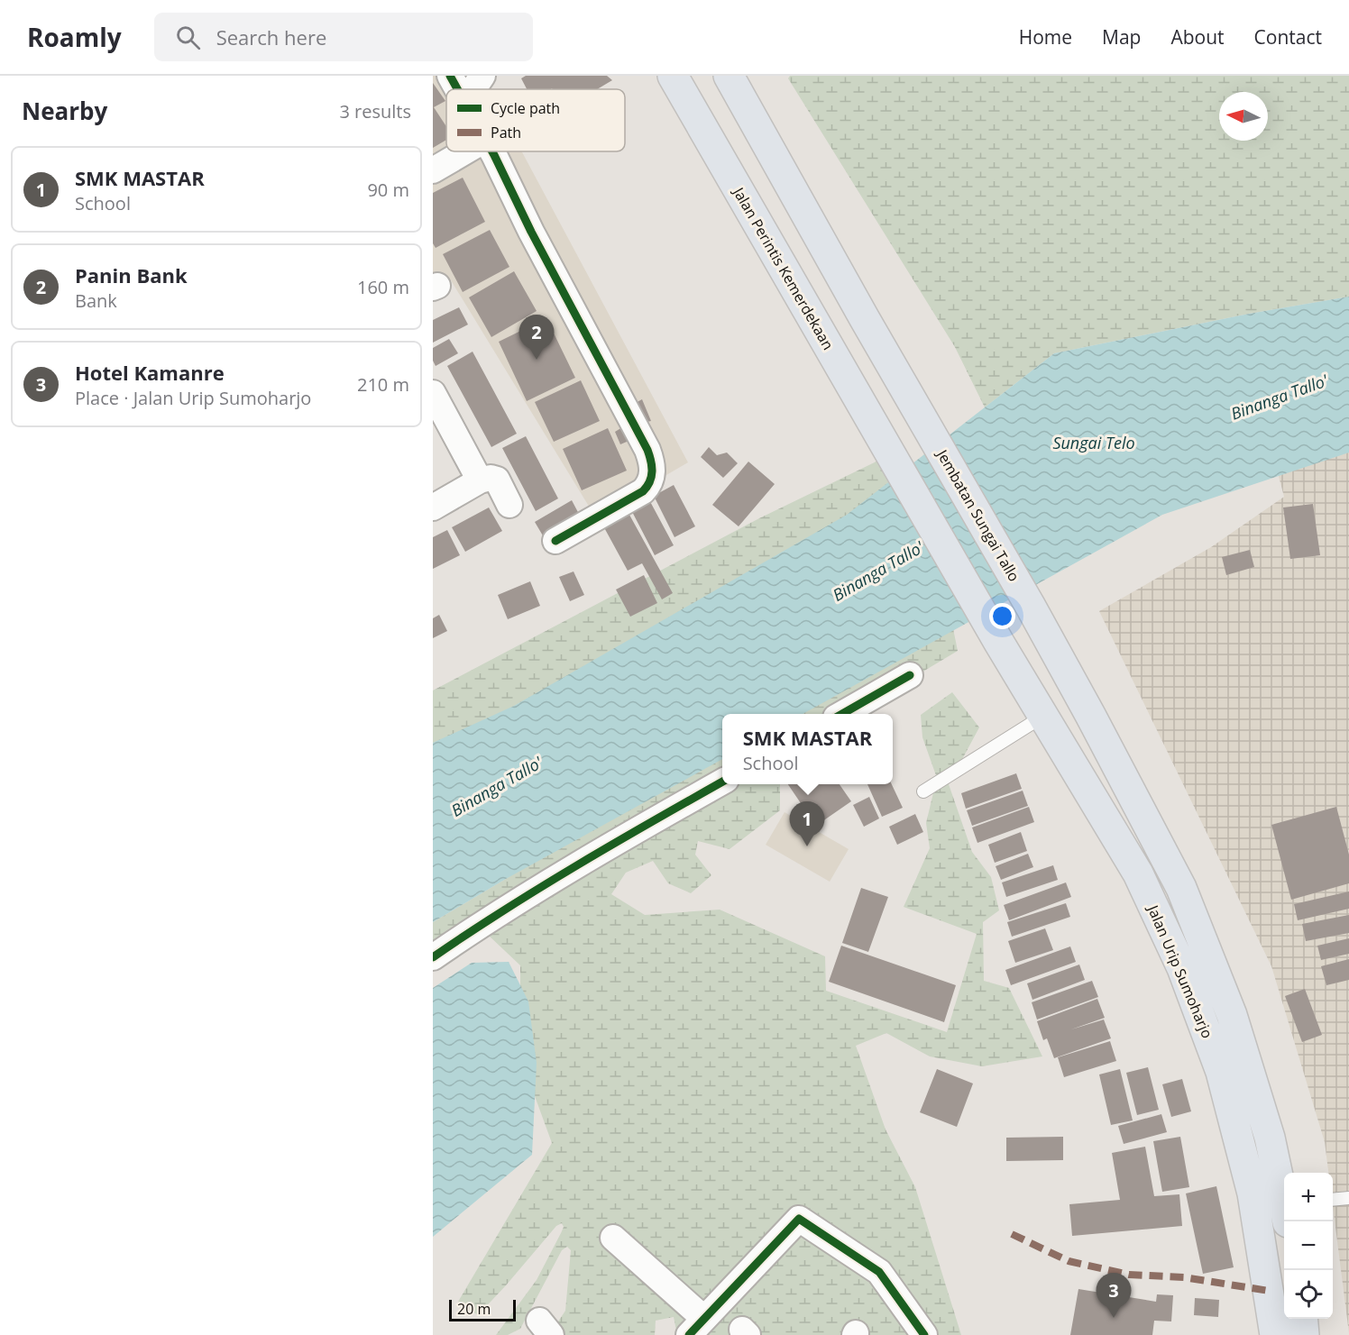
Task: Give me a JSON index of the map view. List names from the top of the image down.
{
  "streets": {
    "highway": ["Jalan Perintis Kemerdekaan", "Jembatan Sungai Tallo", "Jalan Urip Sumoharjo"]
  },
  "crossings": [
    ["Jalan Perintis Kemerdekaan", "Jalan Urip Sumoharjo"],
    ["Jembatan Sungai Tallo", "Jalan Urip Sumoharjo"]
  ],
  "water": ["Binanga Tallo'", "Sungai Telo"],
  "legend": ["Cycle path", "Path"],
  "scale_bar": "20 m",
  "north": "left",
  "page": {
    "header": "Roamly",
    "search": "Search here",
    "nav": [
      "Home",
      "Map",
      "About",
      "Contact"
    ],
    "heading": ["Nearby", "3 results"],
    "list": [
      {
        "mark": "1",
        "name": "SMK MASTAR",
        "note": "School",
        "value": "90 m"
      },
      {
        "mark": "2",
        "name": "Panin Bank",
        "note": "Bank",
        "value": "160 m"
      },
      {
        "mark": "3",
        "name": "Hotel Kamanre",
        "note": "Place · Jalan Urip Sumoharjo",
        "value": "210 m"
      }
    ],
    "pins": ["2", "1", "3"],
    "popup": ["SMK MASTAR", "School"],
    "map_buttons": ["+", "−"],
    "scale": "20 m"
  }
}
